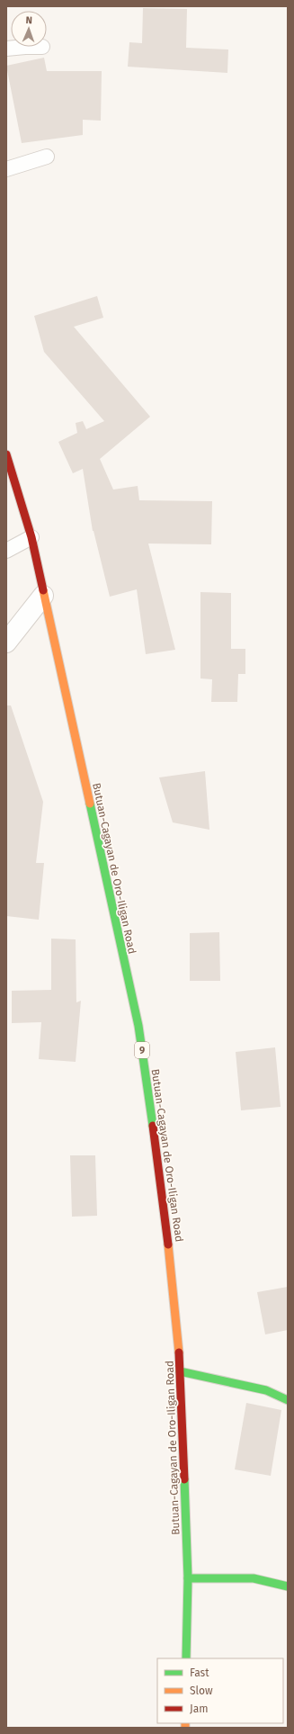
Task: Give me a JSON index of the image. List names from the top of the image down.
{
  "streets": {
    "main road": ["Butuan-Cagayan de Oro-Iligan Road", "9"]
  },
  "legend": ["Fast", "Slow", "Jam"],
  "north": "top"
}
